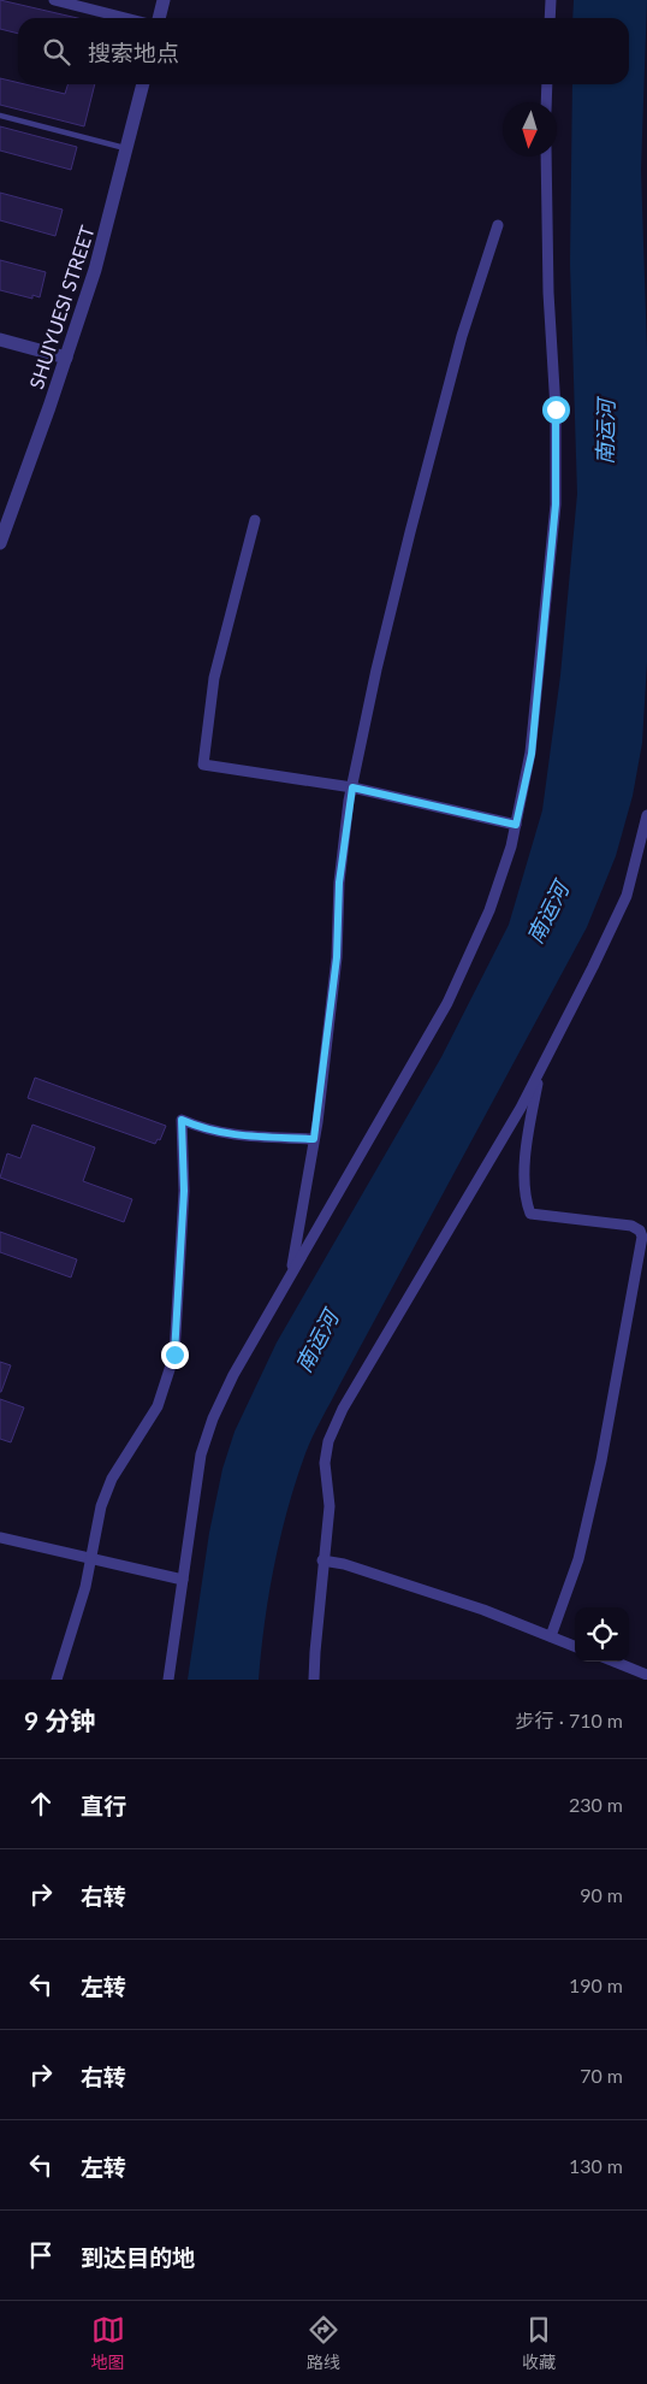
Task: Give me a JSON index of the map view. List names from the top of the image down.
{
  "streets": {
    "street": ["SHUIYUESI STREET"]
  },
  "water": ["南运河"],
  "north": "bottom",
  "page": {
    "search": "搜索地点",
    "heading": ["9 分钟", "步行 · 710 m"],
    "list": [
      ["直行", "230 m"],
      ["右转", "90 m"],
      ["左转", "190 m"],
      ["右转", "70 m"],
      ["左转", "130 m"],
      "到达目的地"
    ],
    "nav": ["地图", "路线", "收藏"]
  }
}
